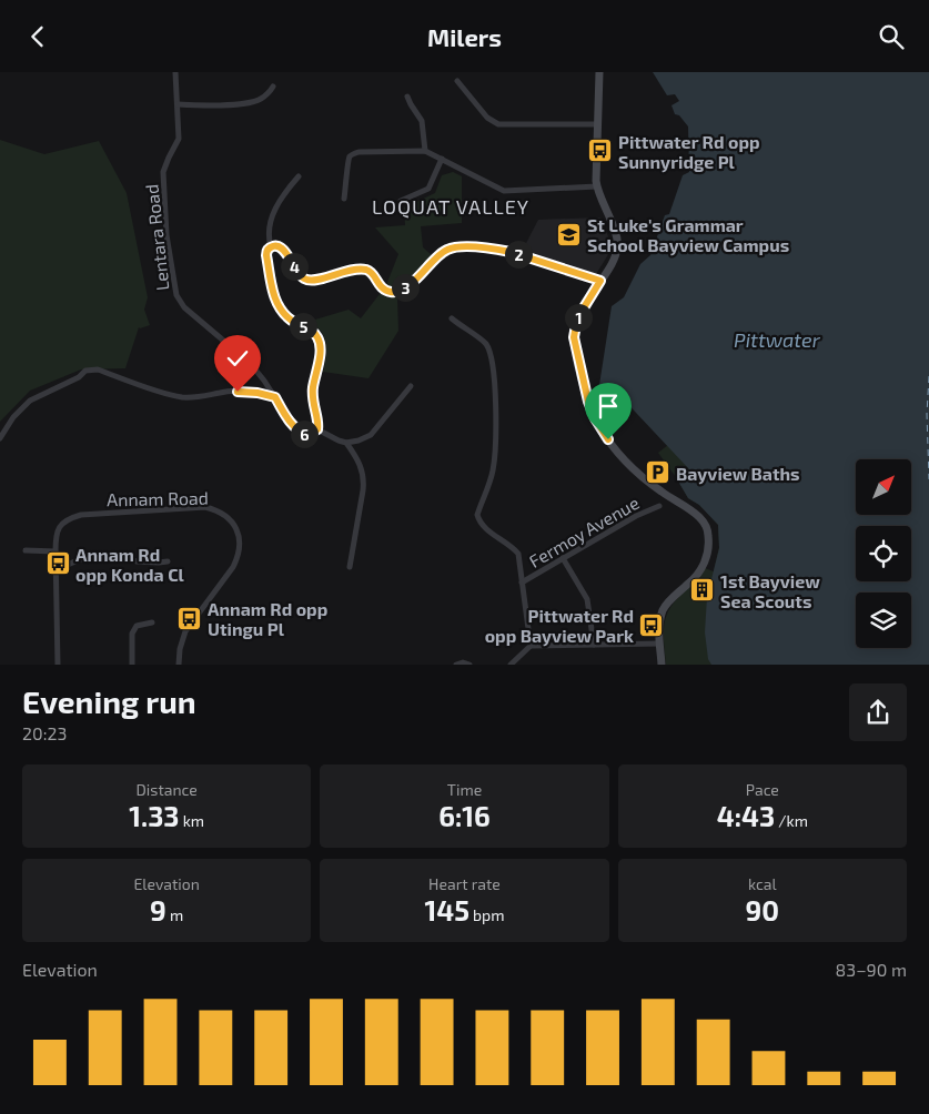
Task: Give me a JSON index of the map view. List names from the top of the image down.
{
  "streets": {
    "street": ["Lentara Road", "Annam Road", "Fermoy Avenue"]
  },
  "districts": ["LOQUAT VALLEY"],
  "water": ["Pittwater"],
  "places": {
    "bus stop": [
      "Pittwater Rd opp Sunnyridge Pl",
      "Annam Rd opp Konda Cl",
      "Annam Rd opp Utingu Pl",
      "Pittwater Rd opp Bayview Park"
    ],
    "school or university": ["St Luke's Grammar School Bayview Campus"],
    "parking": ["Bayview Baths"],
    "building": ["1st Bayview Sea Scouts"]
  },
  "north": "top right",
  "page": {
    "header": "Milers",
    "pins": [
      "2",
      "4",
      "3",
      "1",
      "5",
      "6"
    ],
    "heading": ["Evening run", "20:23"],
    "stats": [
      ["Distance", "1.33 km"],
      ["Time", "6:16"],
      ["Pace", "4:43 /km"],
      ["Elevation", "9 m"],
      ["Heart rate", "145 bpm"],
      ["kcal", "90"]
    ],
    "chart": ["Elevation", "83–90 m"]
  }
}
